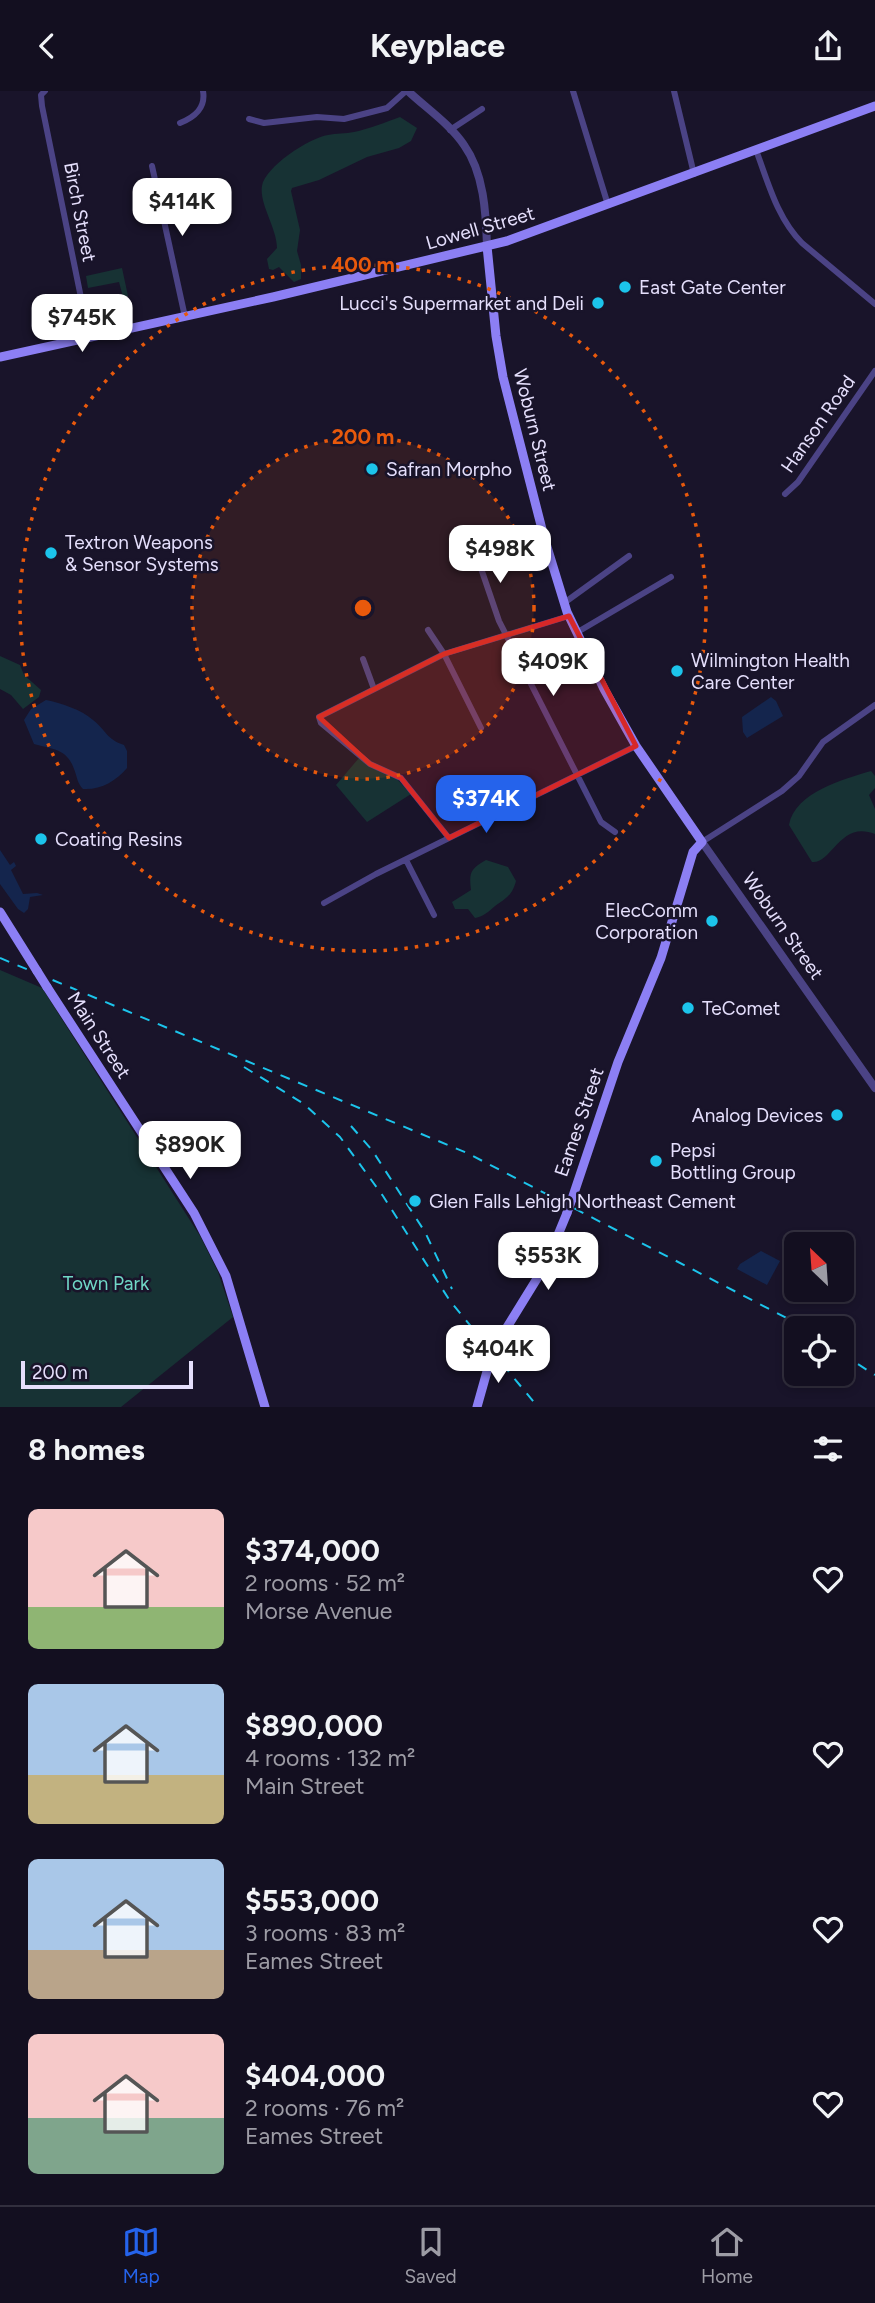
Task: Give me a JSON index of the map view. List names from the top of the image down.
{
  "streets": {
    "main road": [
      "Lowell Street",
      "Woburn Street",
      "Main Street",
      "Eames Street"
    ],
    "street": ["Birch Street", "Hanson Road"]
  },
  "crossings": [
    ["Birch Street", "Lowell Street"],
    ["Lowell Street", "Woburn Street"],
    ["Woburn Street", "Eames Street"]
  ],
  "parks": ["Town Park"],
  "places": [
    "East Gate Center",
    "Lucci's Supermarket and Deli",
    "Safran Morpho",
    "Textron Weapons & Sensor Systems",
    "Wilmington Health Care Center",
    "Coating Resins",
    "ElecComm Corporation",
    "TeComet",
    "Analog Devices",
    "Pepsi Bottling Group",
    "Glen Falls Lehigh Northeast Cement"
  ],
  "scale_bar": "200 m",
  "north": "top left",
  "page": {
    "header": "Keyplace",
    "price": [
      "$414K",
      "$745K",
      "$498K",
      "$409K",
      "$374K",
      "$890K",
      "$553K",
      "$404K"
    ],
    "scale": "200 m",
    "heading": "8 homes",
    "list": [
      {
        "name": "$374,000",
        "note": "2 rooms · 52 m² · Morse Avenue"
      },
      {
        "name": "$890,000",
        "note": "4 rooms · 132 m² · Main Street"
      },
      {
        "name": "$553,000",
        "note": "3 rooms · 83 m² · Eames Street"
      },
      {
        "name": "$404,000",
        "note": "2 rooms · 76 m² · Eames Street"
      }
    ],
    "tabs": ["Map", "Saved", "Home"]
  },
  "rings": ["400 m", "200 m"]
}
